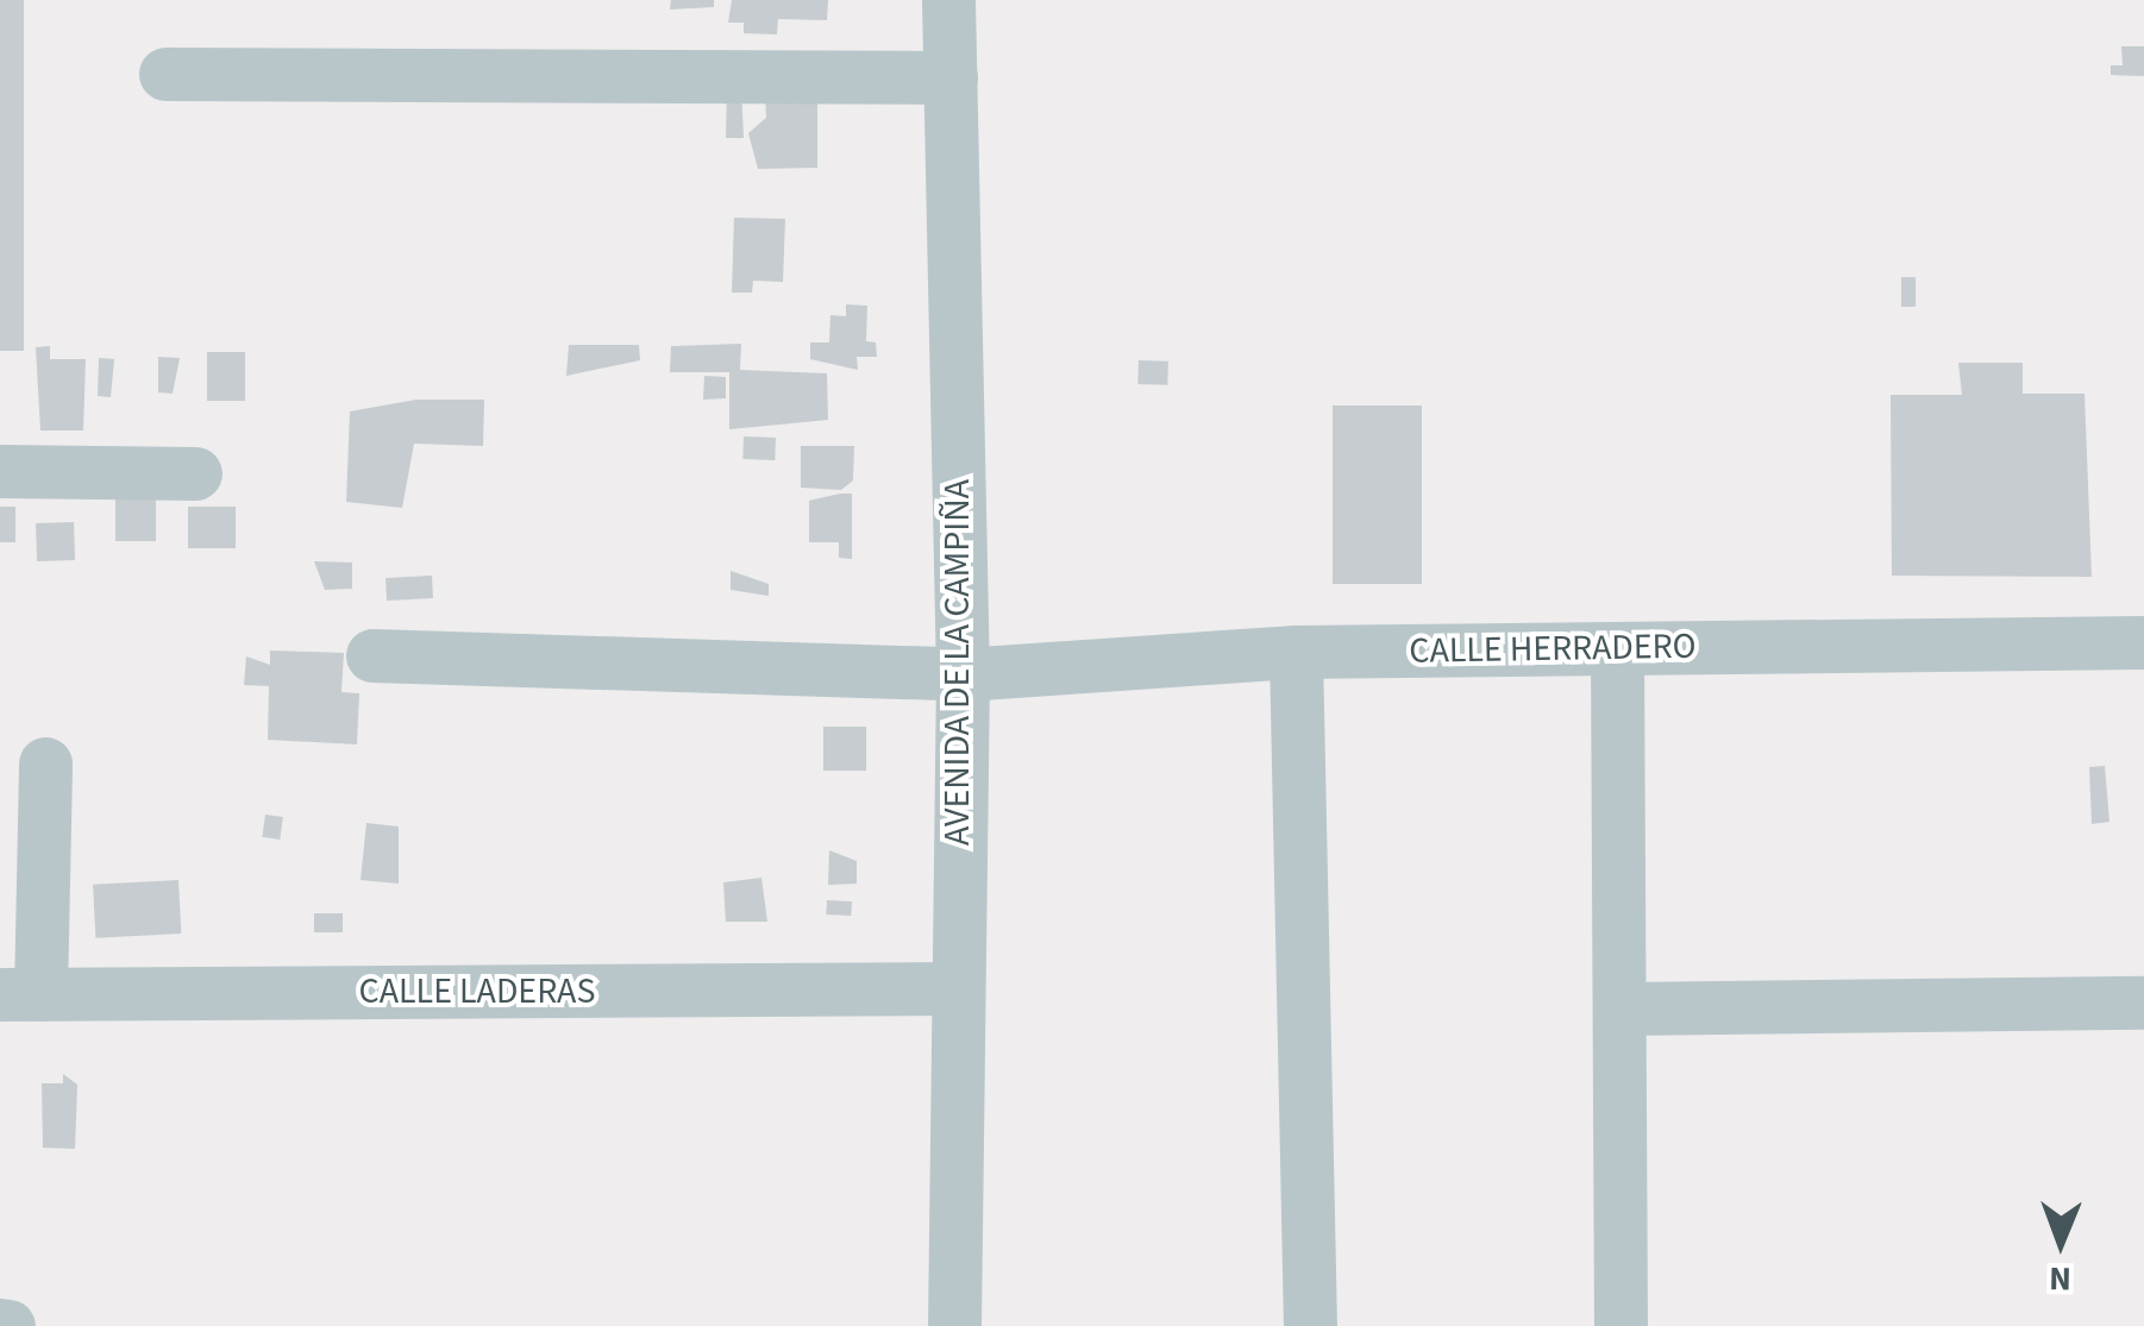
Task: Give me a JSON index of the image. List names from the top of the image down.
{
  "streets": {
    "street": ["CALLE HERRADERO", "AVENIDA DE LA CAMPIÑA", "CALLE LADERAS"]
  },
  "crossings": [
    ["CALLE HERRADERO", "AVENIDA DE LA CAMPIÑA"],
    ["AVENIDA DE LA CAMPIÑA", "CALLE LADERAS"]
  ],
  "north": "bottom"
}
